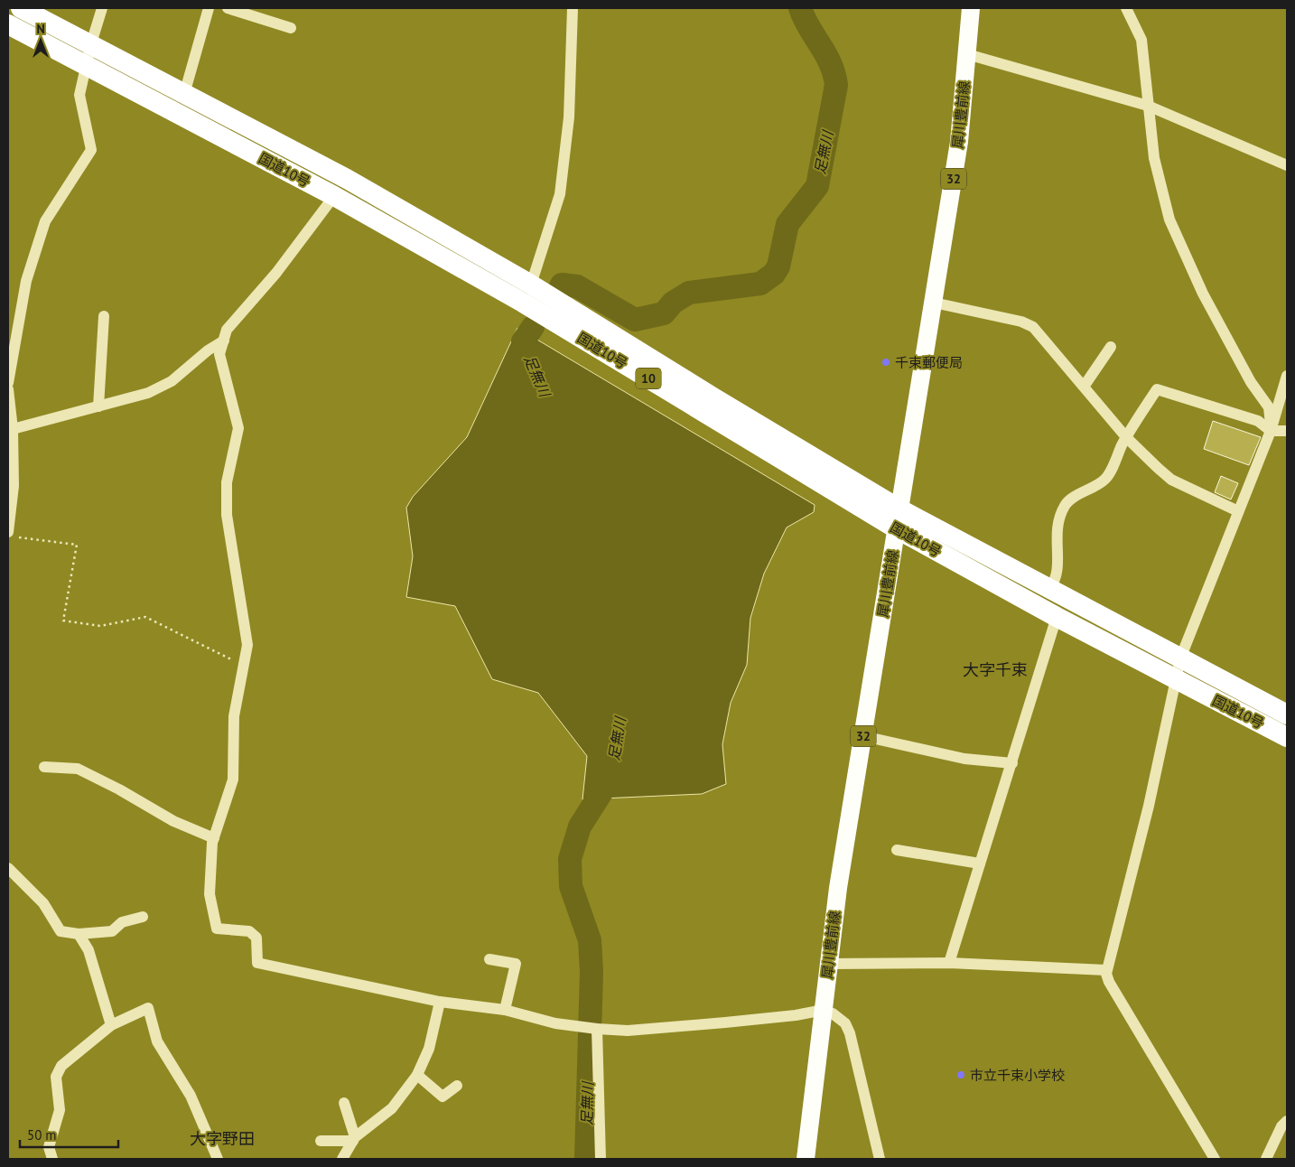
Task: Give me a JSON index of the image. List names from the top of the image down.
{
  "streets": {
    "highway": ["国道10号", "10"],
    "main road": ["犀川豊前線", "32"]
  },
  "crossings": [
    ["犀川豊前線", "国道10号"]
  ],
  "districts": ["大字千束", "大字野田"],
  "water": ["足無川"],
  "places": ["千束郵便局", "市立千束小学校"],
  "scale_bar": "50 m",
  "north": "top"
}
